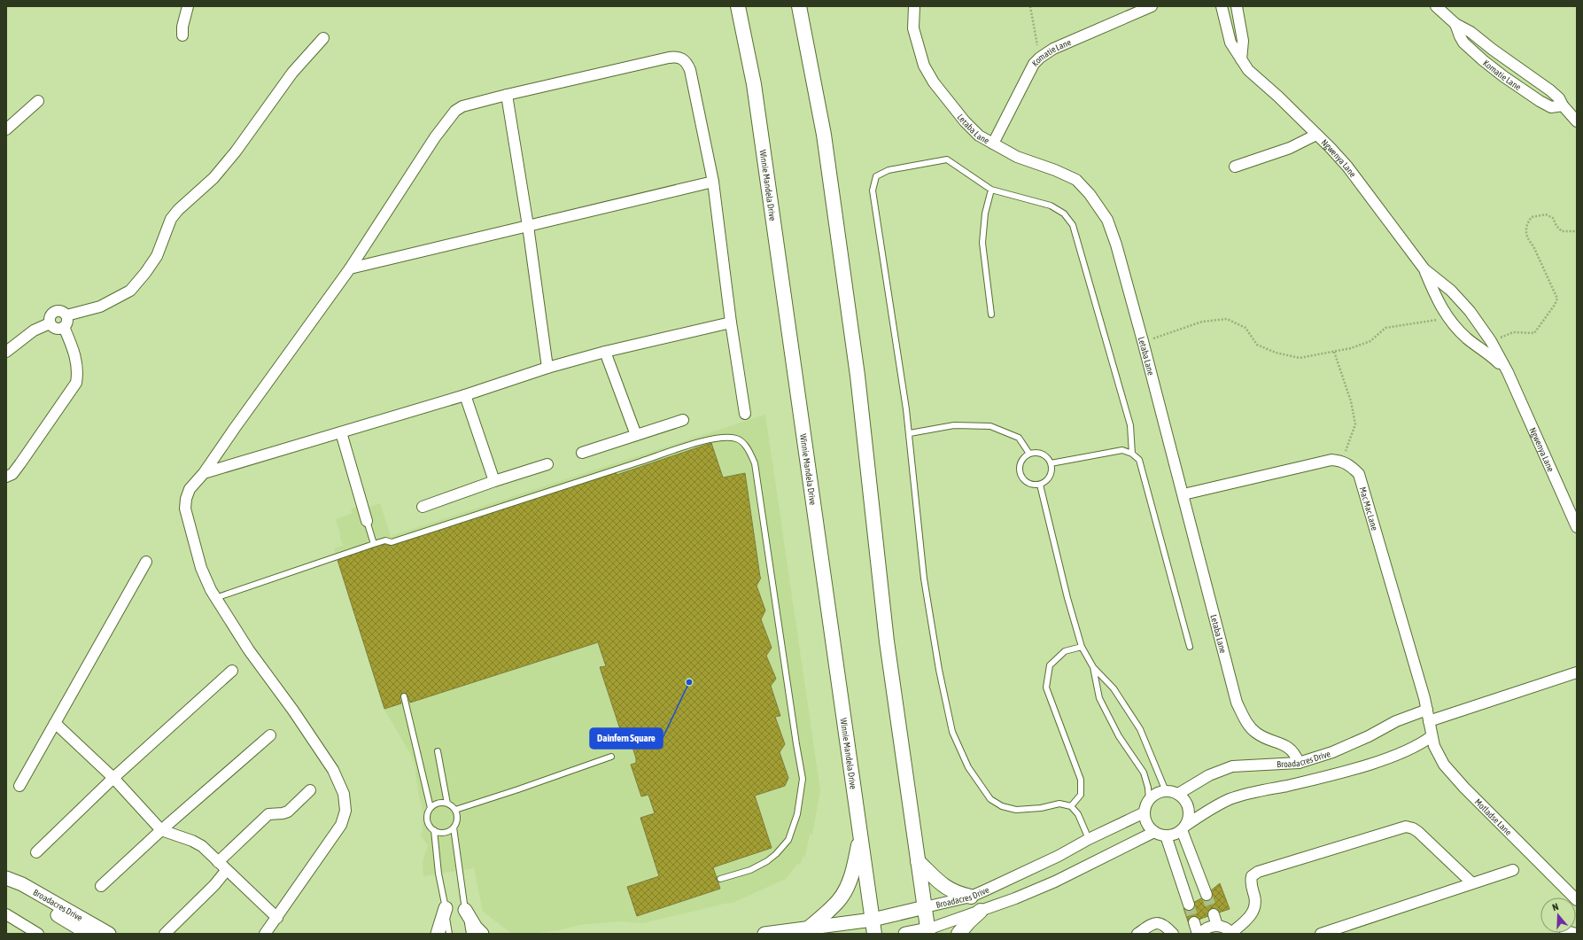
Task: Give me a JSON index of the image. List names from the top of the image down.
{
  "streets": {
    "main road": ["Winnie Mandela Drive"],
    "street": [
      "Komatie Lane",
      "Letaba Lane",
      "Ngwenya Lane",
      "Mac Mac Lane",
      "Broadacres Drive",
      "Motladse Lane"
    ]
  },
  "crossings": [
    ["Komatie Lane", "Letaba Lane"],
    ["Letaba Lane", "Broadacres Drive"],
    ["Winnie Mandela Drive", "Broadacres Drive"],
    ["Mac Mac Lane", "Broadacres Drive"],
    ["Mac Mac Lane", "Motladse Lane"]
  ],
  "places": ["Dainfern Square"],
  "north": "top"
}
